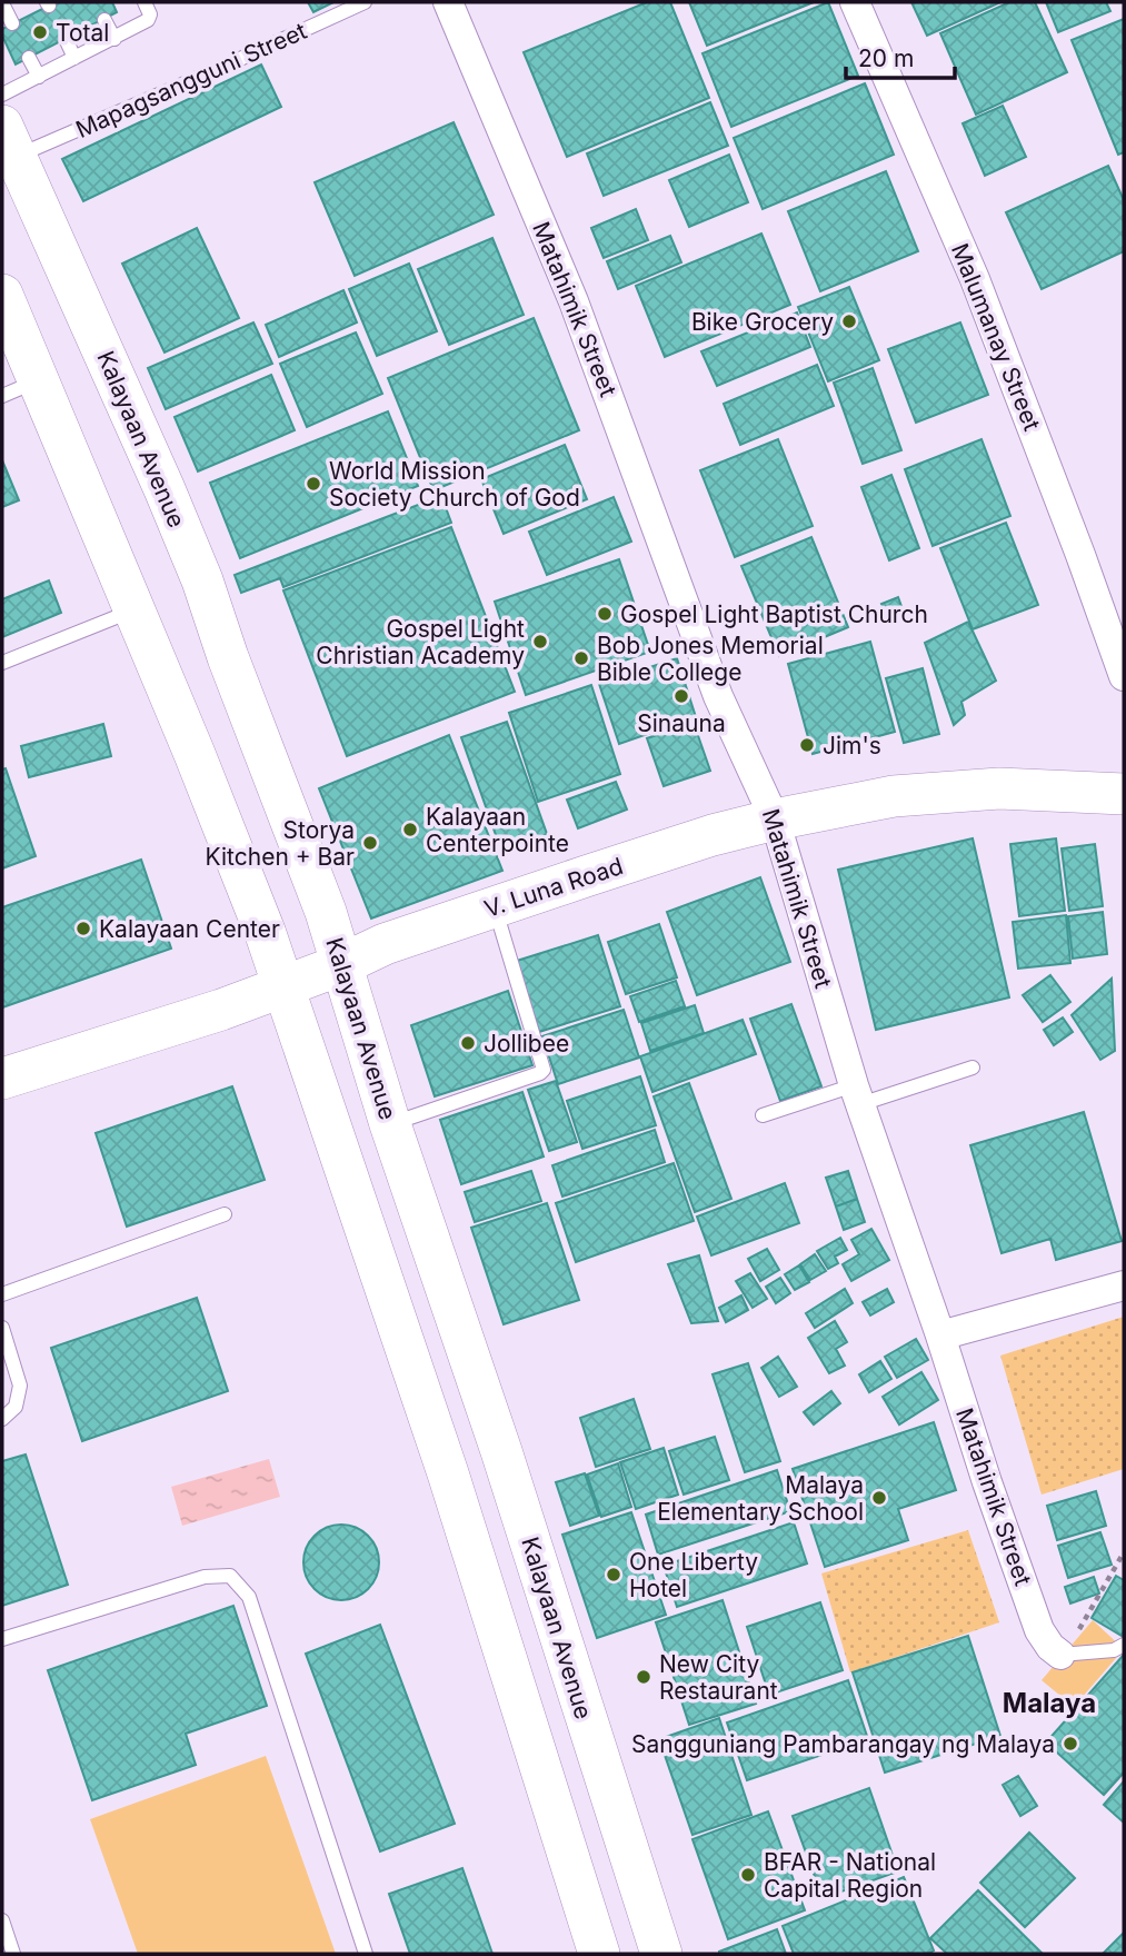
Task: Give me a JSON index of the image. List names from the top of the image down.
{
  "streets": {
    "main road": ["Kalayaan Avenue", "V. Luna Road"],
    "street": ["Matahimik Street", "Malumanay Street"],
    "lane": ["Mapagsangguni Street"]
  },
  "crossings": [
    ["Mapagsangguni Street", "Kalayaan Avenue"],
    ["Matahimik Street", "V. Luna Road"],
    ["Kalayaan Avenue", "V. Luna Road"]
  ],
  "districts": ["Malaya"],
  "places": [
    "Total",
    "Bike Grocery",
    "World Mission Society Church of God",
    "Gospel Light Baptist Church",
    "Gospel Light Christian Academy",
    "Bob Jones Memorial Bible College",
    "Sinauna",
    "Jim's",
    "Kalayaan Centerpointe",
    "Storya Kitchen + Bar",
    "Kalayaan Center",
    "Jollibee",
    "Malaya Elementary School",
    "One Liberty Hotel",
    "New City Restaurant",
    "Sangguniang Pambarangay ng Malaya",
    "BFAR - National Capital Region"
  ],
  "scale_bar": "20 m"
}
